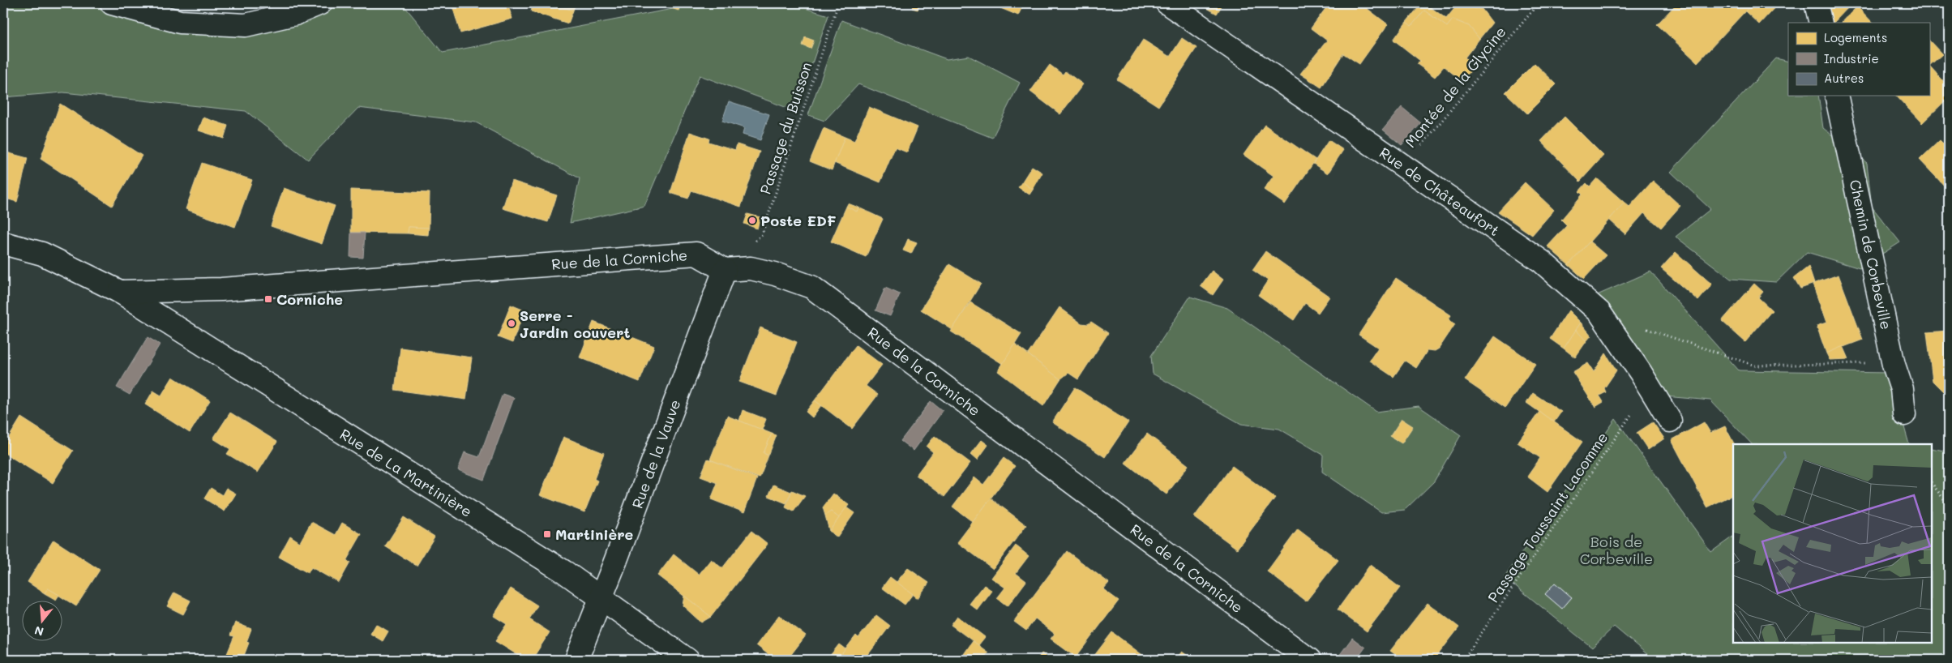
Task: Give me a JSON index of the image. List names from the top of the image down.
{
  "streets": {
    "street": [
      "Rue de Châteaufort",
      "Chemin de Corbeville",
      "Rue de la Corniche",
      "Rue de la Vauve",
      "Rue de La Martinière"
    ],
    "path": ["Montée de la Glycine", "Passage du Buisson", "Passage Toussaint Lacomme"]
  },
  "crossings": [
    ["Montée de la Glycine", "Rue de Châteaufort"],
    ["Passage du Buisson", "Rue de la Corniche"],
    ["Passage du Buisson", "Rue de la Vauve"],
    ["Rue de Châteaufort", "Passage Toussaint Lacomme"],
    ["Rue de la Corniche", "Rue de la Vauve"],
    ["Rue de la Corniche", "Rue de La Martinière"],
    ["Rue de la Vauve", "Rue de La Martinière"]
  ],
  "parks": ["Bois de Corbeville"],
  "places": {
    "other": ["Poste EDF", "Serre - Jardin couvert"],
    "transit": ["Corniche", "Martinière"]
  },
  "legend": ["Logements", "Industrie", "Autres"],
  "north": "bottom"
}
